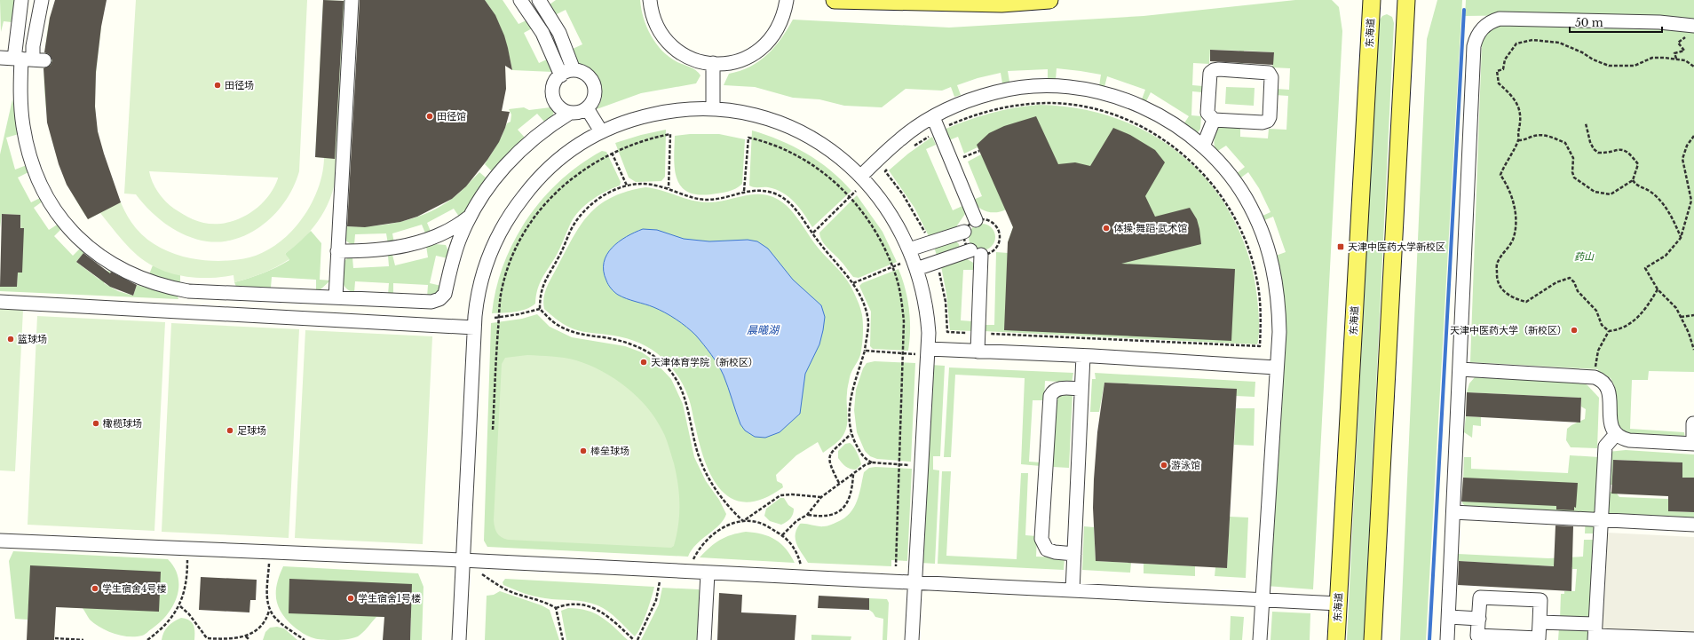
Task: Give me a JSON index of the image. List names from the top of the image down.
{
  "streets": {
    "main road": ["东海道"]
  },
  "water": ["晨曦湖"],
  "parks": ["药山"],
  "places": {
    "other": [
      "田径场",
      "田径馆",
      "体操·舞蹈·武术馆",
      "天津中医药大学（新校区）",
      "篮球场",
      "天津体育学院（新校区）",
      "橄榄球场",
      "足球场",
      "棒垒球场",
      "游泳馆",
      "学生宿舍4号楼",
      "学生宿舍1号楼"
    ],
    "transit": ["天津中医药大学新校区"]
  },
  "scale_bar": "50 m"
}
